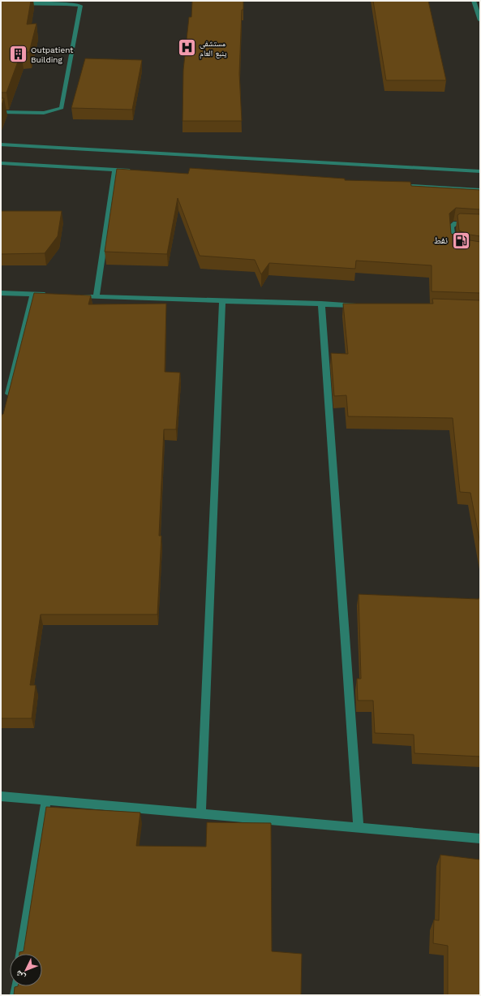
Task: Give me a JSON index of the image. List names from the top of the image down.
{
  "places": {
    "hospital": ["مستشفى ينبع العام"],
    "building": ["Outpatient Building"],
    "fuel station": ["نفط"]
  },
  "north": "bottom left"
}
